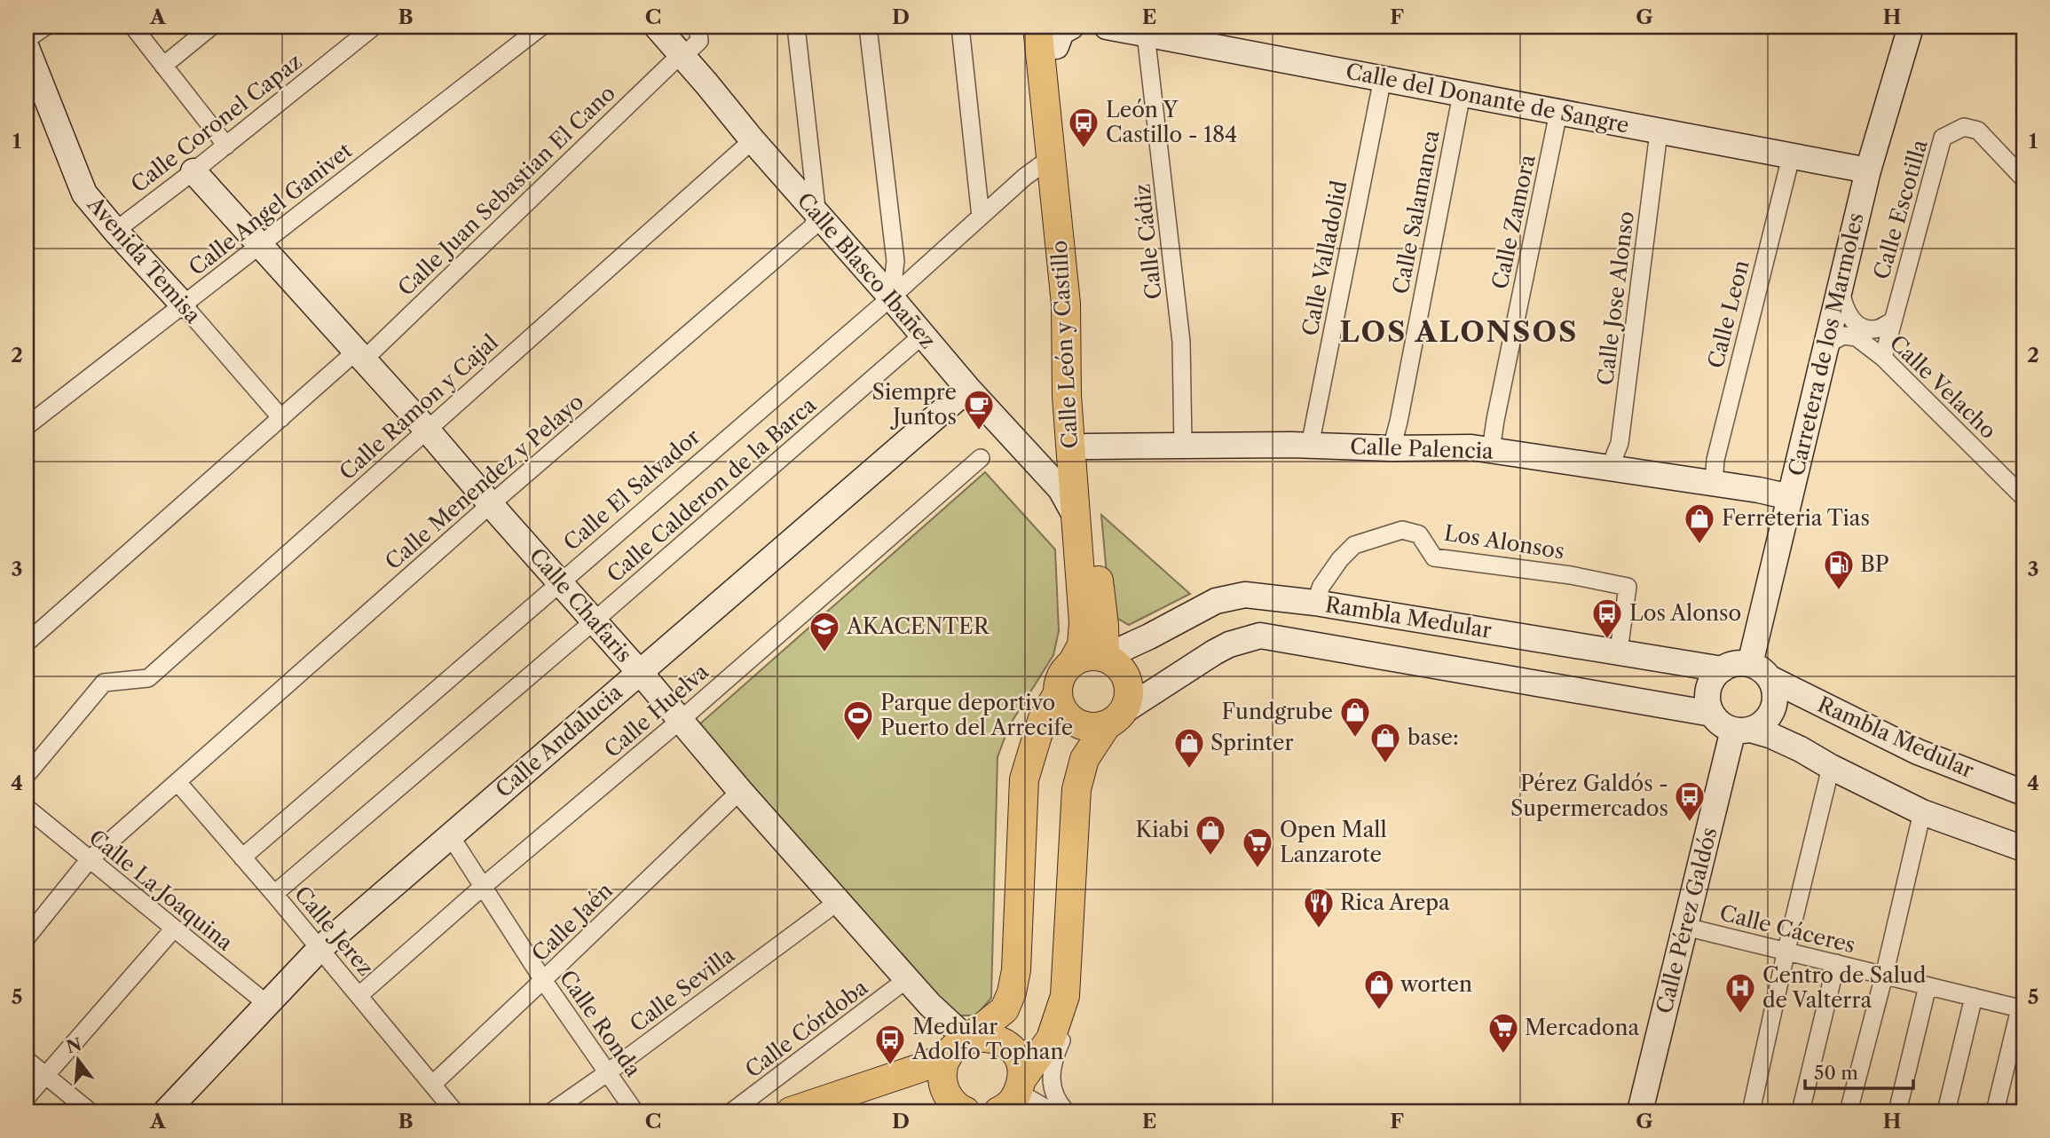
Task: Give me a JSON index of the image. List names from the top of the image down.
{
  "streets": {
    "main road": ["Calle León y Castillo", "Rambla Medular"],
    "street": [
      "Calle del Donante de Sangre",
      "Calle Coronel Capaz",
      "Calle Juan Sebastian El Cano",
      "Calle Angel Ganivet",
      "Calle Escotilla",
      "Calle Salamanca",
      "Calle Zamora",
      "Calle Cádiz",
      "Calle Valladolid",
      "Avenida Temisa",
      "Calle Blasco Ibañez",
      "Calle Jose Alonso",
      "Calle Leon",
      "Carretera de los Marmoles",
      "Calle Velacho",
      "Calle Ramon y Cajal",
      "Calle Palencia",
      "Calle Menendez y Pelayo",
      "Calle El Salvador",
      "Calle Calderon de la Barca",
      "Los Alonsos",
      "Calle Chafaris",
      "Calle Huelva",
      "Calle Andalucia",
      "Calle La Joaquina",
      "Calle Pérez Galdós",
      "Calle Jaén",
      "Calle Cáceres",
      "Calle Jerez",
      "Calle Sevilla",
      "Calle Ronda",
      "Calle Córdoba"
    ]
  },
  "crossings": [
    ["Calle del Donante de Sangre", "Calle Salamanca"],
    ["Calle del Donante de Sangre", "Calle Zamora"],
    ["Calle del Donante de Sangre", "Calle Cádiz"],
    ["Calle del Donante de Sangre", "Calle Valladolid"],
    ["Calle del Donante de Sangre", "Calle Jose Alonso"],
    ["Calle del Donante de Sangre", "Calle Leon"],
    ["Calle del Donante de Sangre", "Carretera de los Marmoles"],
    ["Calle Coronel Capaz", "Avenida Temisa"],
    ["Calle Coronel Capaz", "Calle Chafaris"],
    ["Calle Juan Sebastian El Cano", "Avenida Temisa"],
    ["Calle Juan Sebastian El Cano", "Calle Blasco Ibañez"],
    ["Calle Juan Sebastian El Cano", "Calle Chafaris"],
    ["Calle Angel Ganivet", "Avenida Temisa"],
    ["Calle Angel Ganivet", "Calle Chafaris"],
    ["Calle Escotilla", "Calle Velacho"],
    ["Calle Salamanca", "Calle Palencia"],
    ["Calle Zamora", "Calle Palencia"],
    ["Calle Cádiz", "Calle Palencia"],
    ["Calle Valladolid", "Calle Palencia"],
    ["Calle Blasco Ibañez", "Calle León y Castillo"],
    ["Calle Blasco Ibañez", "Calle Ramon y Cajal"],
    ["Calle Blasco Ibañez", "Calle Menendez y Pelayo"],
    ["Calle Blasco Ibañez", "Calle El Salvador"],
    ["Calle Blasco Ibañez", "Calle Calderon de la Barca"],
    ["Calle Blasco Ibañez", "Calle Andalucia"],
    ["Calle Jose Alonso", "Calle Palencia"],
    ["Calle Leon", "Calle Palencia"],
    ["Calle León y Castillo", "Calle Palencia"],
    ["Calle León y Castillo", "Calle El Salvador"],
    ["Calle León y Castillo", "Rambla Medular"],
    ["Carretera de los Marmoles", "Calle Velacho"],
    ["Carretera de los Marmoles", "Calle Palencia"],
    ["Carretera de los Marmoles", "Rambla Medular"],
    ["Carretera de los Marmoles", "Calle Pérez Galdós"],
    ["Calle Ramon y Cajal", "Calle Chafaris"],
    ["Calle Menendez y Pelayo", "Calle Chafaris"],
    ["Calle Menendez y Pelayo", "Calle La Joaquina"],
    ["Calle Menendez y Pelayo", "Calle Jerez"],
    ["Calle El Salvador", "Calle Chafaris"],
    ["Calle El Salvador", "Calle Jerez"],
    ["Calle Calderon de la Barca", "Calle Chafaris"],
    ["Calle Calderon de la Barca", "Calle Jerez"],
    ["Los Alonsos", "Rambla Medular"],
    ["Calle Chafaris", "Calle Huelva"],
    ["Calle Chafaris", "Calle Andalucia"],
    ["Calle Chafaris", "Calle Jaén"],
    ["Calle Chafaris", "Calle Sevilla"],
    ["Calle Chafaris", "Calle Córdoba"],
    ["Rambla Medular", "Calle Pérez Galdós"],
    ["Calle Huelva", "Calle Jerez"],
    ["Calle Huelva", "Calle Ronda"],
    ["Calle Andalucia", "Calle La Joaquina"],
    ["Calle Andalucia", "Calle Jerez"],
    ["Calle Andalucia", "Calle Ronda"],
    ["Calle Pérez Galdós", "Calle Cáceres"],
    ["Calle Jaén", "Calle Jerez"],
    ["Calle Jaén", "Calle Ronda"],
    ["Calle Sevilla", "Calle Ronda"]
  ],
  "districts": ["LOS ALONSOS"],
  "places": {
    "bus stop": [
      "León Y Castillo - 184",
      "Los Alonso",
      "Pérez Galdós - Supermercados",
      "Medular Adolfo Tophan"
    ],
    "cafe": ["Siempre Juntos"],
    "shop": [
      "Ferreteria Tias",
      "Fundgrube",
      "base:",
      "Sprinter",
      "Kiabi",
      "worten"
    ],
    "fuel station": ["BP"],
    "school or university": ["AKACENTER"],
    "sports": ["Parque deportivo Puerto del Arrecife"],
    "supermarket": ["Open Mall Lanzarote", "Mercadona"],
    "restaurant": ["Rica Arepa"],
    "hospital": ["Centro de Salud de Valterra"]
  },
  "scale_bar": "50 m",
  "north": "top",
  "grid": {
    "columns": [
      "A",
      "B",
      "C",
      "D",
      "E",
      "F",
      "G",
      "H"
    ],
    "rows": [
      "1",
      "2",
      "3",
      "4",
      "5"
    ]
  }
}
